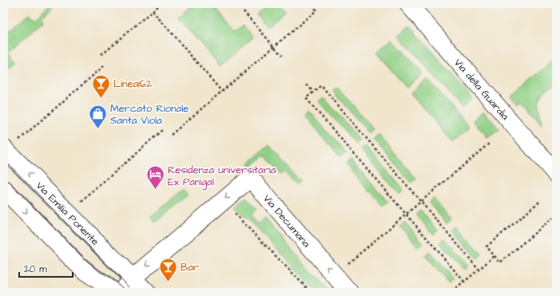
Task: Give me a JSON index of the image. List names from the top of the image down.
{
  "streets": {
    "street": ["Via della Guardia", "Via Emilia Ponente", "Via Decumana"]
  },
  "crossings": [
    ["Via Emilia Ponente", "Via Decumana"]
  ],
  "places": {
    "bar": ["Linea162", "Bar"],
    "shop": ["Mercato Rionale Santa Viola"],
    "hotel": ["Residenza universitaria Ex Panigal"]
  },
  "scale_bar": "20 m"
}
